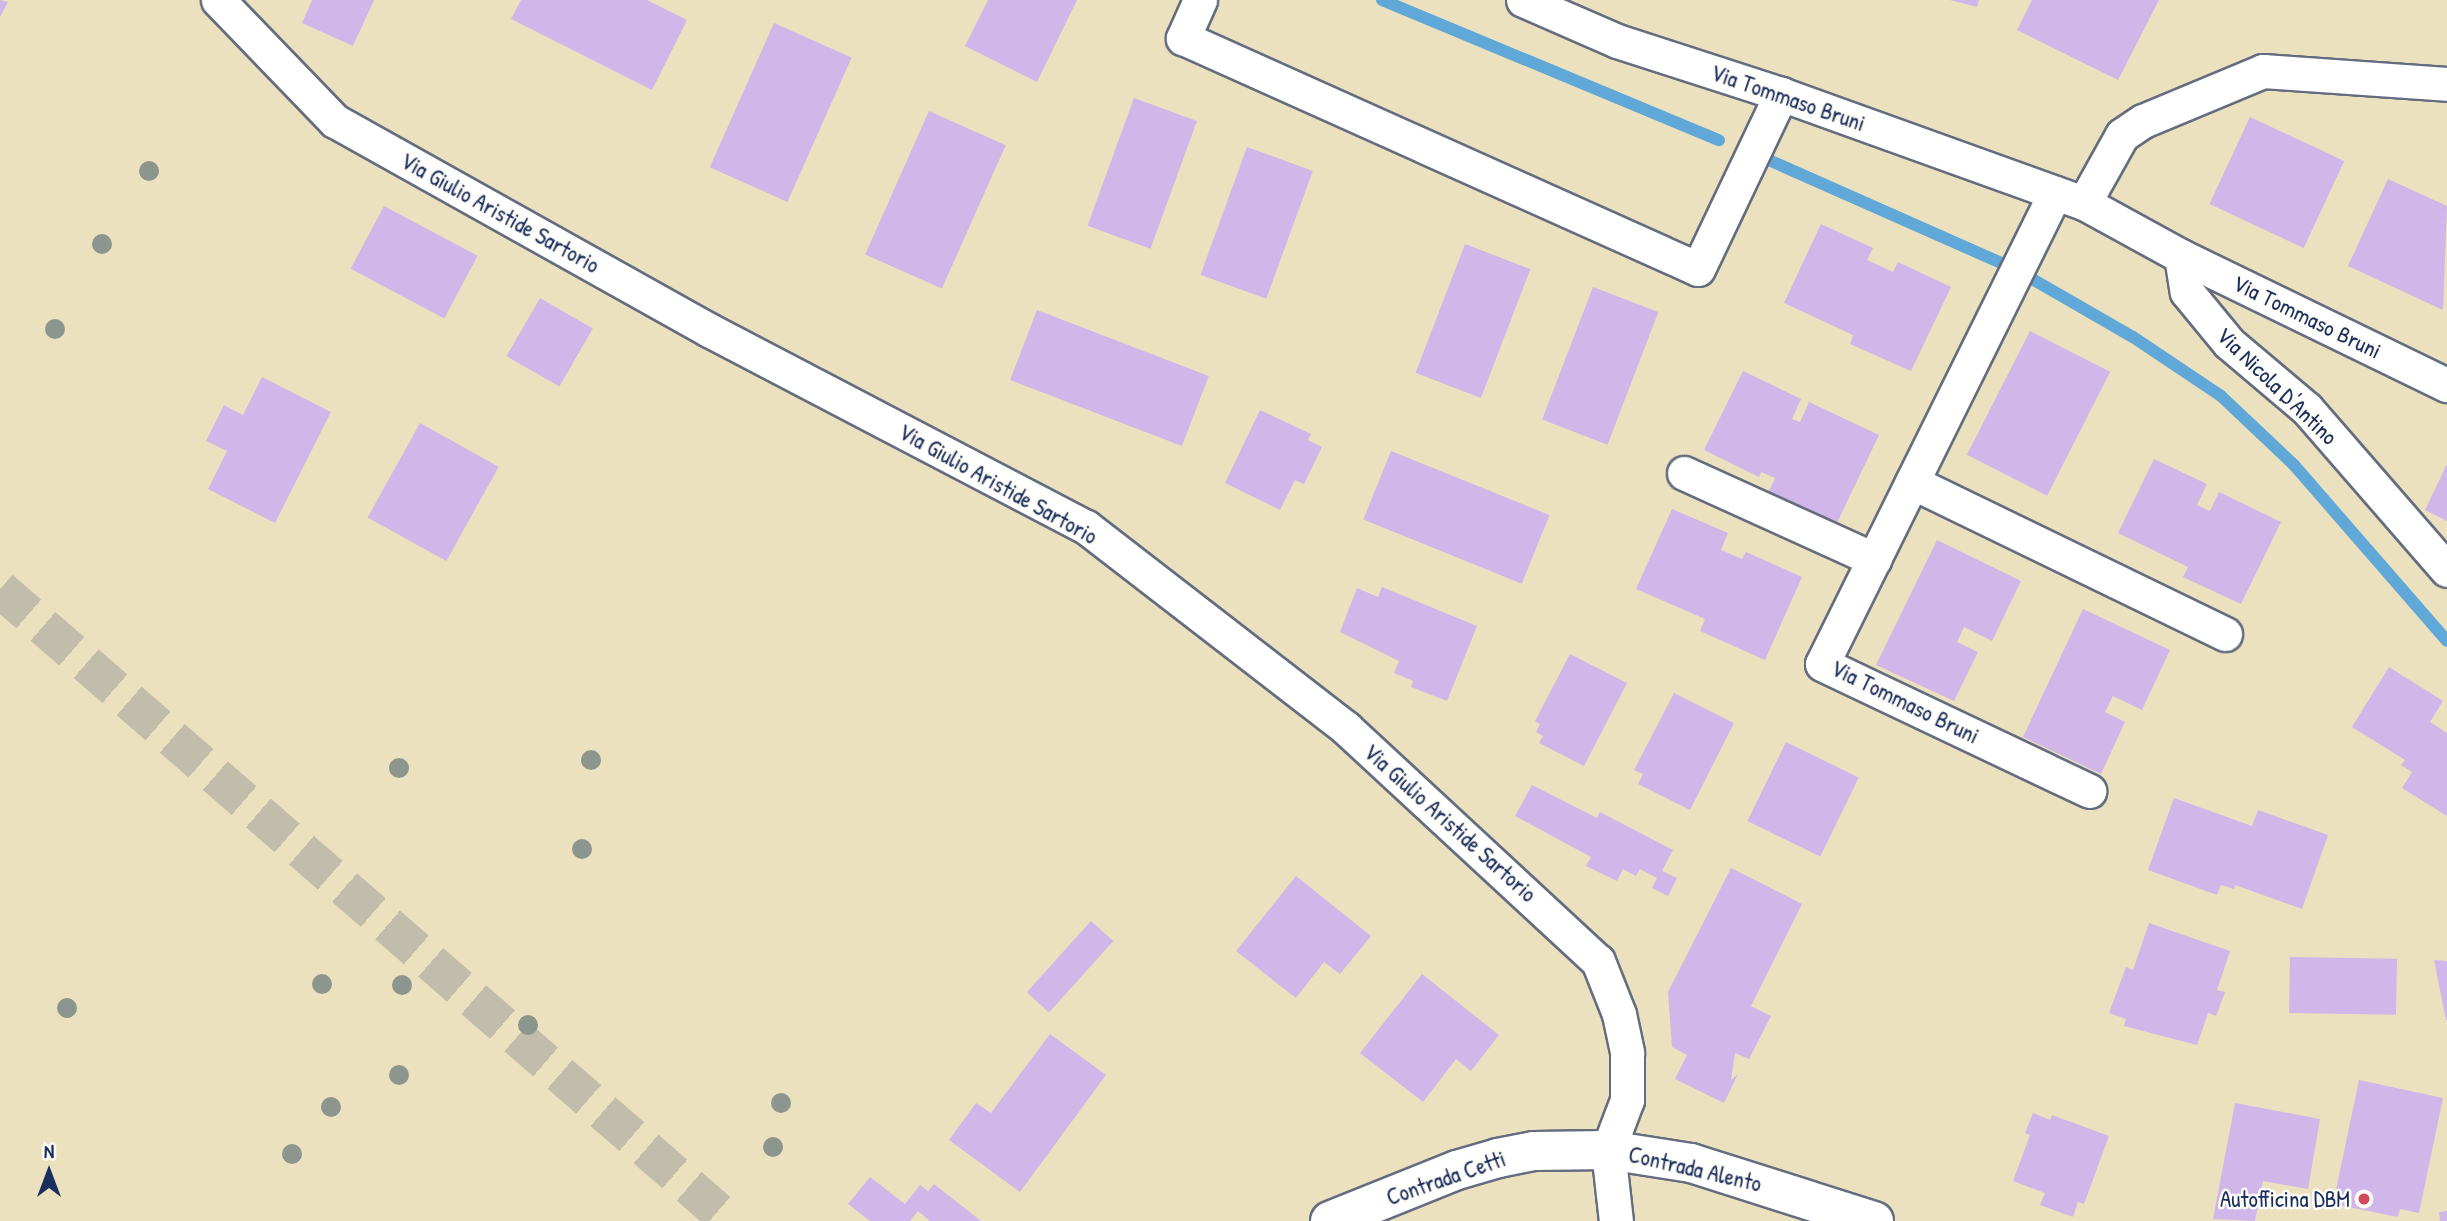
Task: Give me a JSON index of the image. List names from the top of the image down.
{
  "streets": {
    "main road": ["Contrada Alento", "Contrada Cetti"],
    "street": ["Via Tommaso Bruni", "Via Giulio Aristide Sartorio", "Via Nicola D'Antino"]
  },
  "crossings": [
    ["Via Tommaso Bruni", "Via Nicola D'Antino"],
    ["Via Giulio Aristide Sartorio", "Contrada Alento"],
    ["Via Giulio Aristide Sartorio", "Contrada Cetti"],
    ["Contrada Alento", "Contrada Cetti"]
  ],
  "places": ["Autofficina DBM"],
  "north": "top"
}
